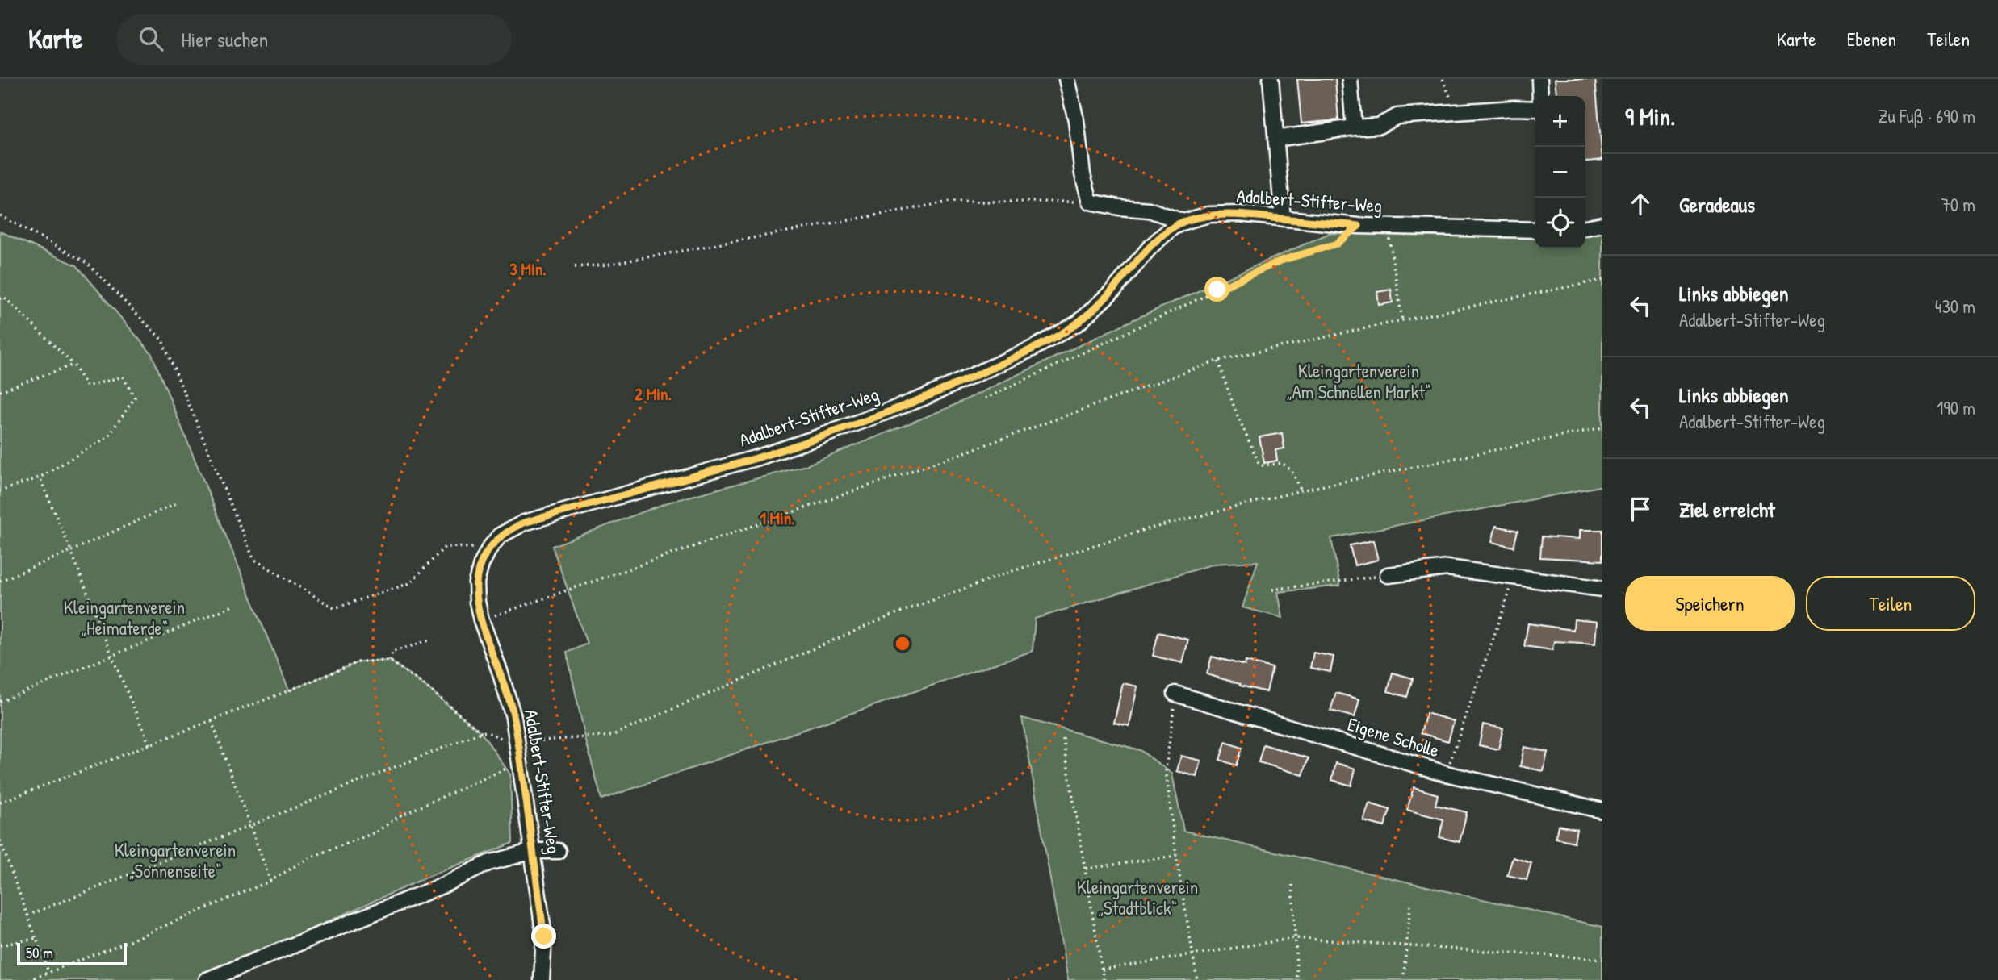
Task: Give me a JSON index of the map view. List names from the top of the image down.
{
  "streets": {
    "street": ["Adalbert-Stifter-Weg", "Eigene Scholle"]
  },
  "parks": [
    "Kleingartenverein „Am Schnellen Markt“",
    "Kleingartenverein „Heimaterde“",
    "Kleingartenverein „Sonnenseite“",
    "Kleingartenverein „Stadtblick“"
  ],
  "scale_bar": "50 m",
  "page": {
    "header": "Karte",
    "search": "Hier suchen",
    "nav": ["Karte", "Ebenen", "Teilen"],
    "heading": ["9 Min.", "Zu Fuß · 690 m"],
    "map_buttons": ["+", "−"],
    "list": [
      ["Geradeaus", "70 m"],
      ["Links abbiegen", "Adalbert-Stifter-Weg", "430 m"],
      ["Links abbiegen", "Adalbert-Stifter-Weg", "190 m"],
      "Ziel erreicht"
    ],
    "buttons": ["Speichern", "Teilen"],
    "scale": "50 m"
  },
  "rings": ["3 Min.", "2 Min.", "1 Min."]
}
